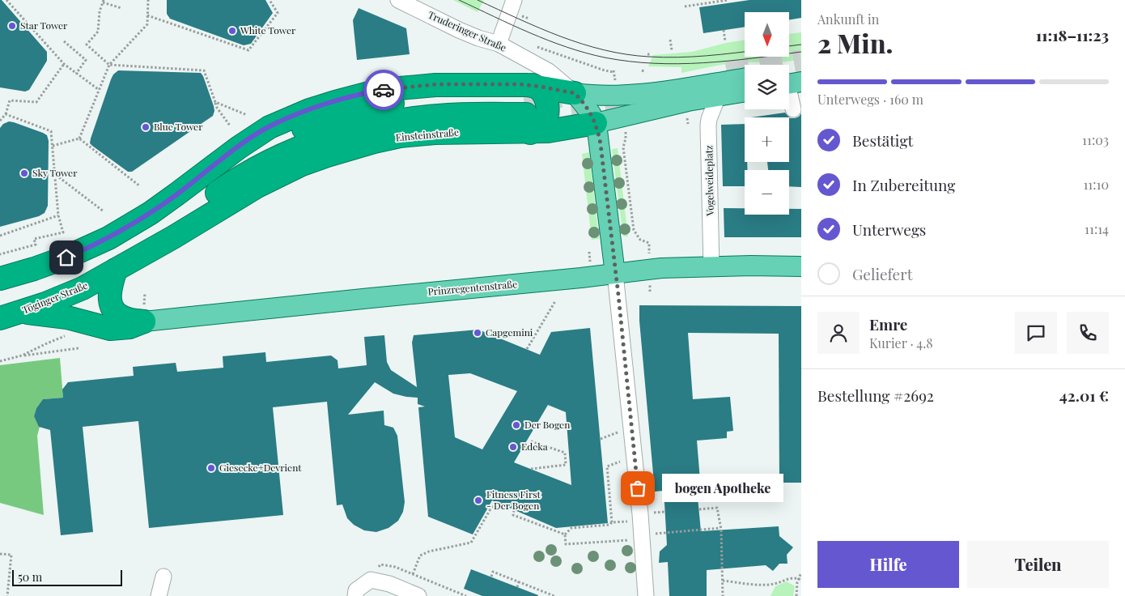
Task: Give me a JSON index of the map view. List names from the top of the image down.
{
  "streets": {
    "highway": ["Töginger Straße"],
    "main road": ["Prinzregentenstraße"],
    "street": ["Truderinger Straße", "Vogelweideplatz"]
  },
  "crossings": [
    ["Vogelweideplatz", "Prinzregentenstraße"]
  ],
  "places": [
    "Star Tower",
    "White Tower",
    "Blue Tower",
    "Sky Tower",
    "Capgemini",
    "Der Bogen",
    "Edeka",
    "Giesecke+Devrient",
    "bogen Apotheke",
    "Fitness First - Der Bogen"
  ],
  "scale_bar": "50 m",
  "north": "bottom",
  "page": {
    "heading": ["2 Min.", "Ankunft in", "11:18–11:23"],
    "panel": [
      "Emre",
      "Kurier · 4.8",
      "Bestellung #2692",
      "42.01 €"
    ],
    "map_buttons": ["+", "−"],
    "bar": "Unterwegs · 160 m",
    "list": [
      ["Bestätigt", "11:03"],
      ["In Zubereitung", "11:10"],
      ["Unterwegs", "11:14"],
      "Geliefert"
    ],
    "bubble": "bogen Apotheke",
    "buttons": ["Hilfe", "Teilen"],
    "scale": "50 m"
  }
}
